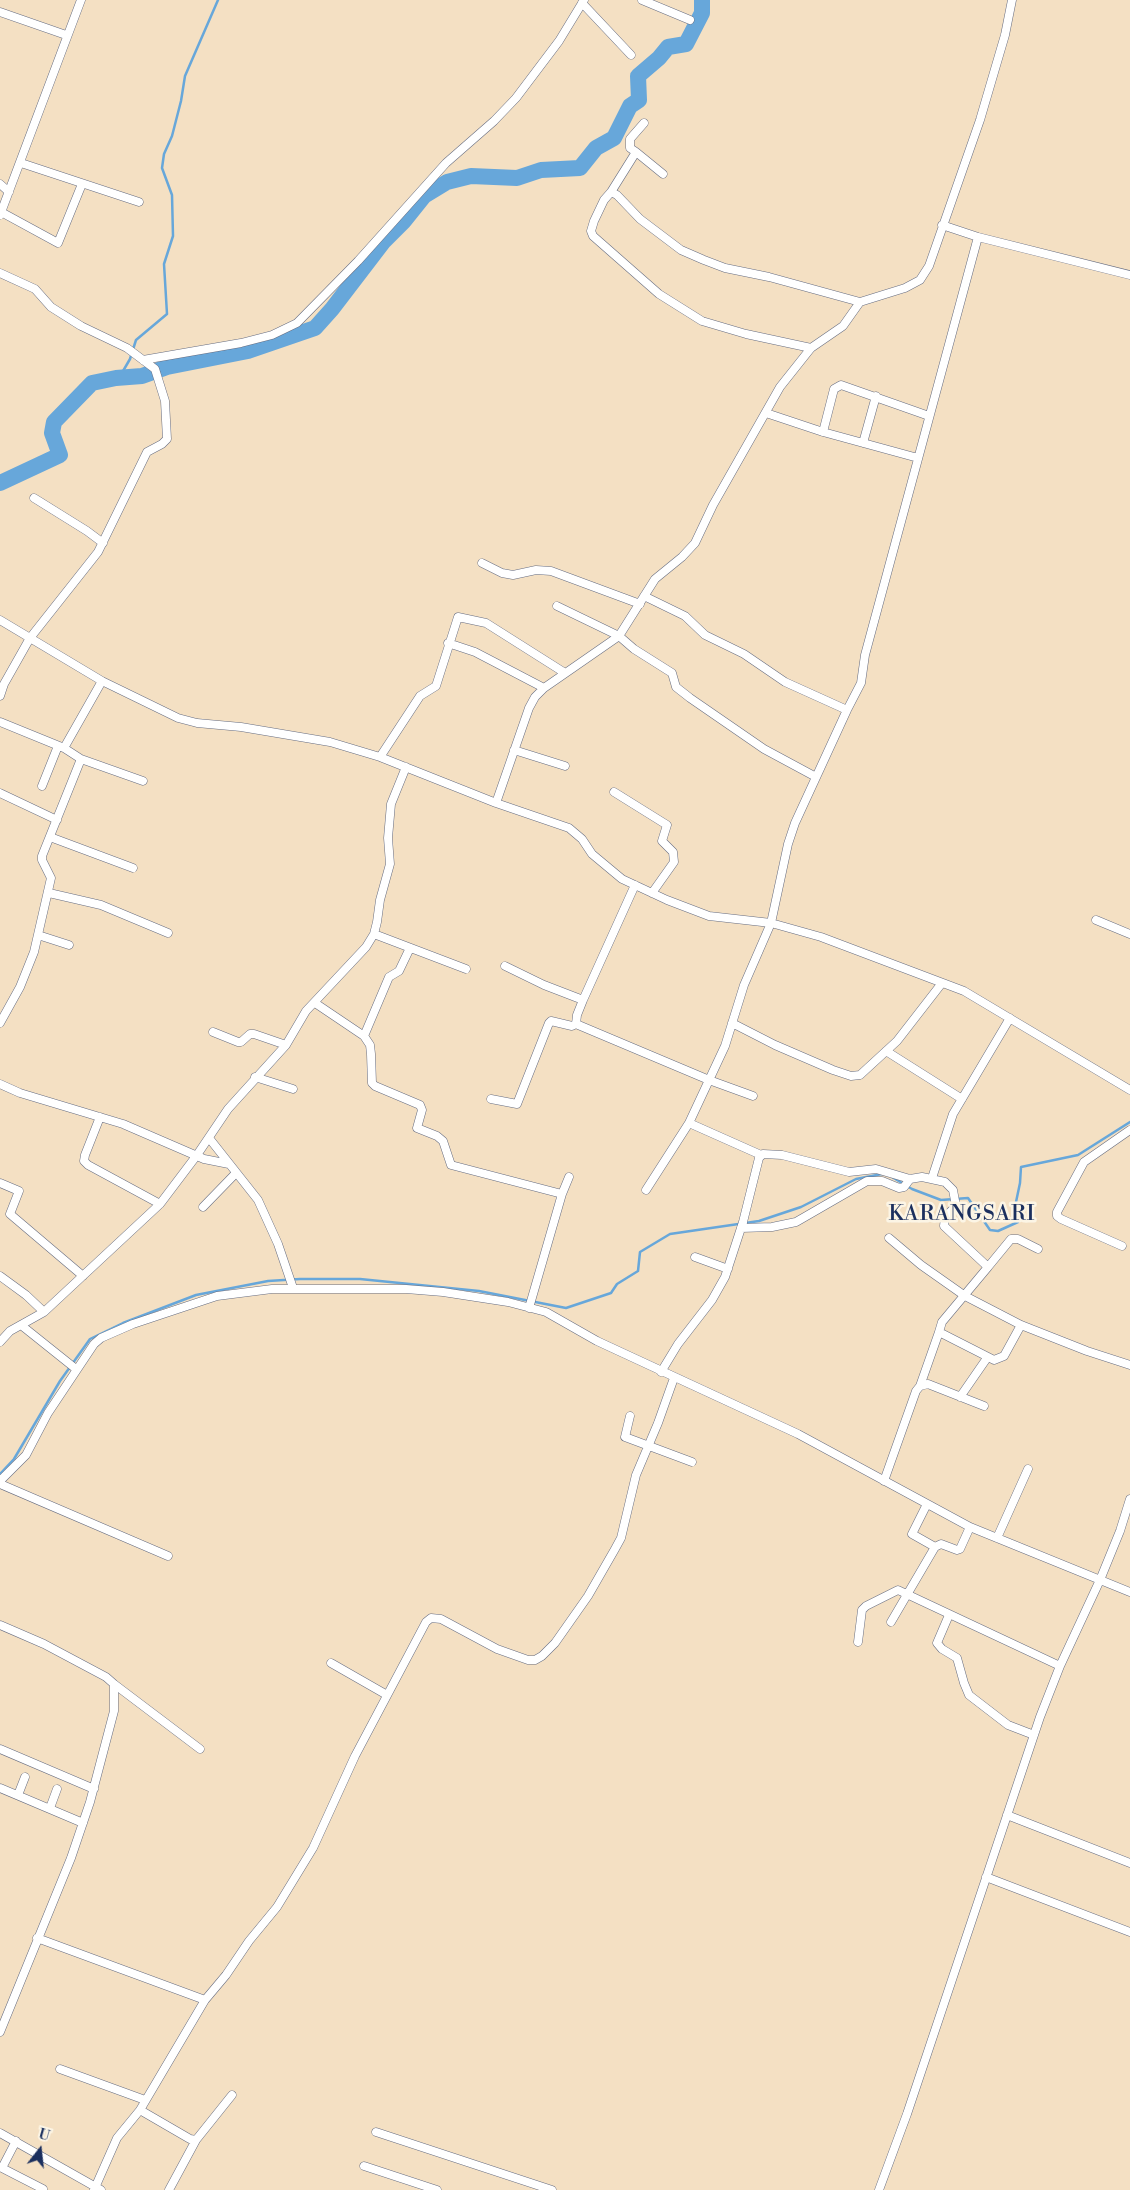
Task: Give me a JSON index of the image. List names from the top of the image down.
{
  "districts": ["KARANGSARI"],
  "north": "top"
}
